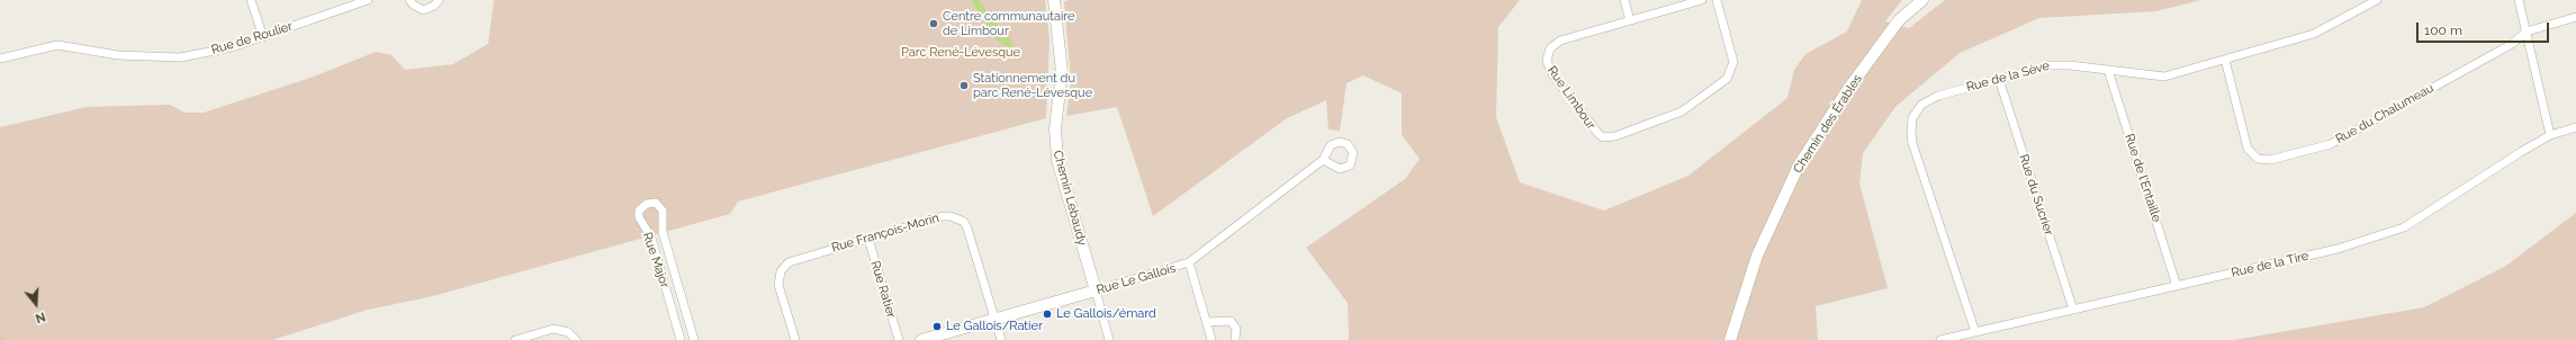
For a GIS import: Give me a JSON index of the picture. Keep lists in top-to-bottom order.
{
  "streets": {
    "street": [
      "Rue de Roulier",
      "Rue de la Sève",
      "Rue Limbour",
      "Rue du Chalumeau",
      "Chemin des Érables",
      "Rue de l'Entaille",
      "Rue du Sucrier",
      "Chemin Lebaudy",
      "Rue François-Morin",
      "Rue Major",
      "Rue de la Tire",
      "Rue Le Gallois",
      "Rue Ratier"
    ]
  },
  "crossings": [
    ["Rue de la Sève", "Rue du Chalumeau"],
    ["Rue de la Sève", "Rue de l'Entaille"],
    ["Rue de la Sève", "Rue du Sucrier"],
    ["Rue de la Sève", "Rue de la Tire"],
    ["Rue de l'Entaille", "Rue de la Tire"],
    ["Rue du Sucrier", "Rue de la Tire"],
    ["Chemin Lebaudy", "Rue Le Gallois"],
    ["Rue François-Morin", "Rue Le Gallois"],
    ["Rue François-Morin", "Rue Ratier"]
  ],
  "parks": ["Parc René-Lévesque"],
  "places": [
    "Centre communautaire de Limbour",
    "Stationnement du parc René-Lévesque",
    "Le Gallois/émard",
    "Le Gallois/Ratier"
  ],
  "scale_bar": "100 m",
  "north": "bottom"
}
